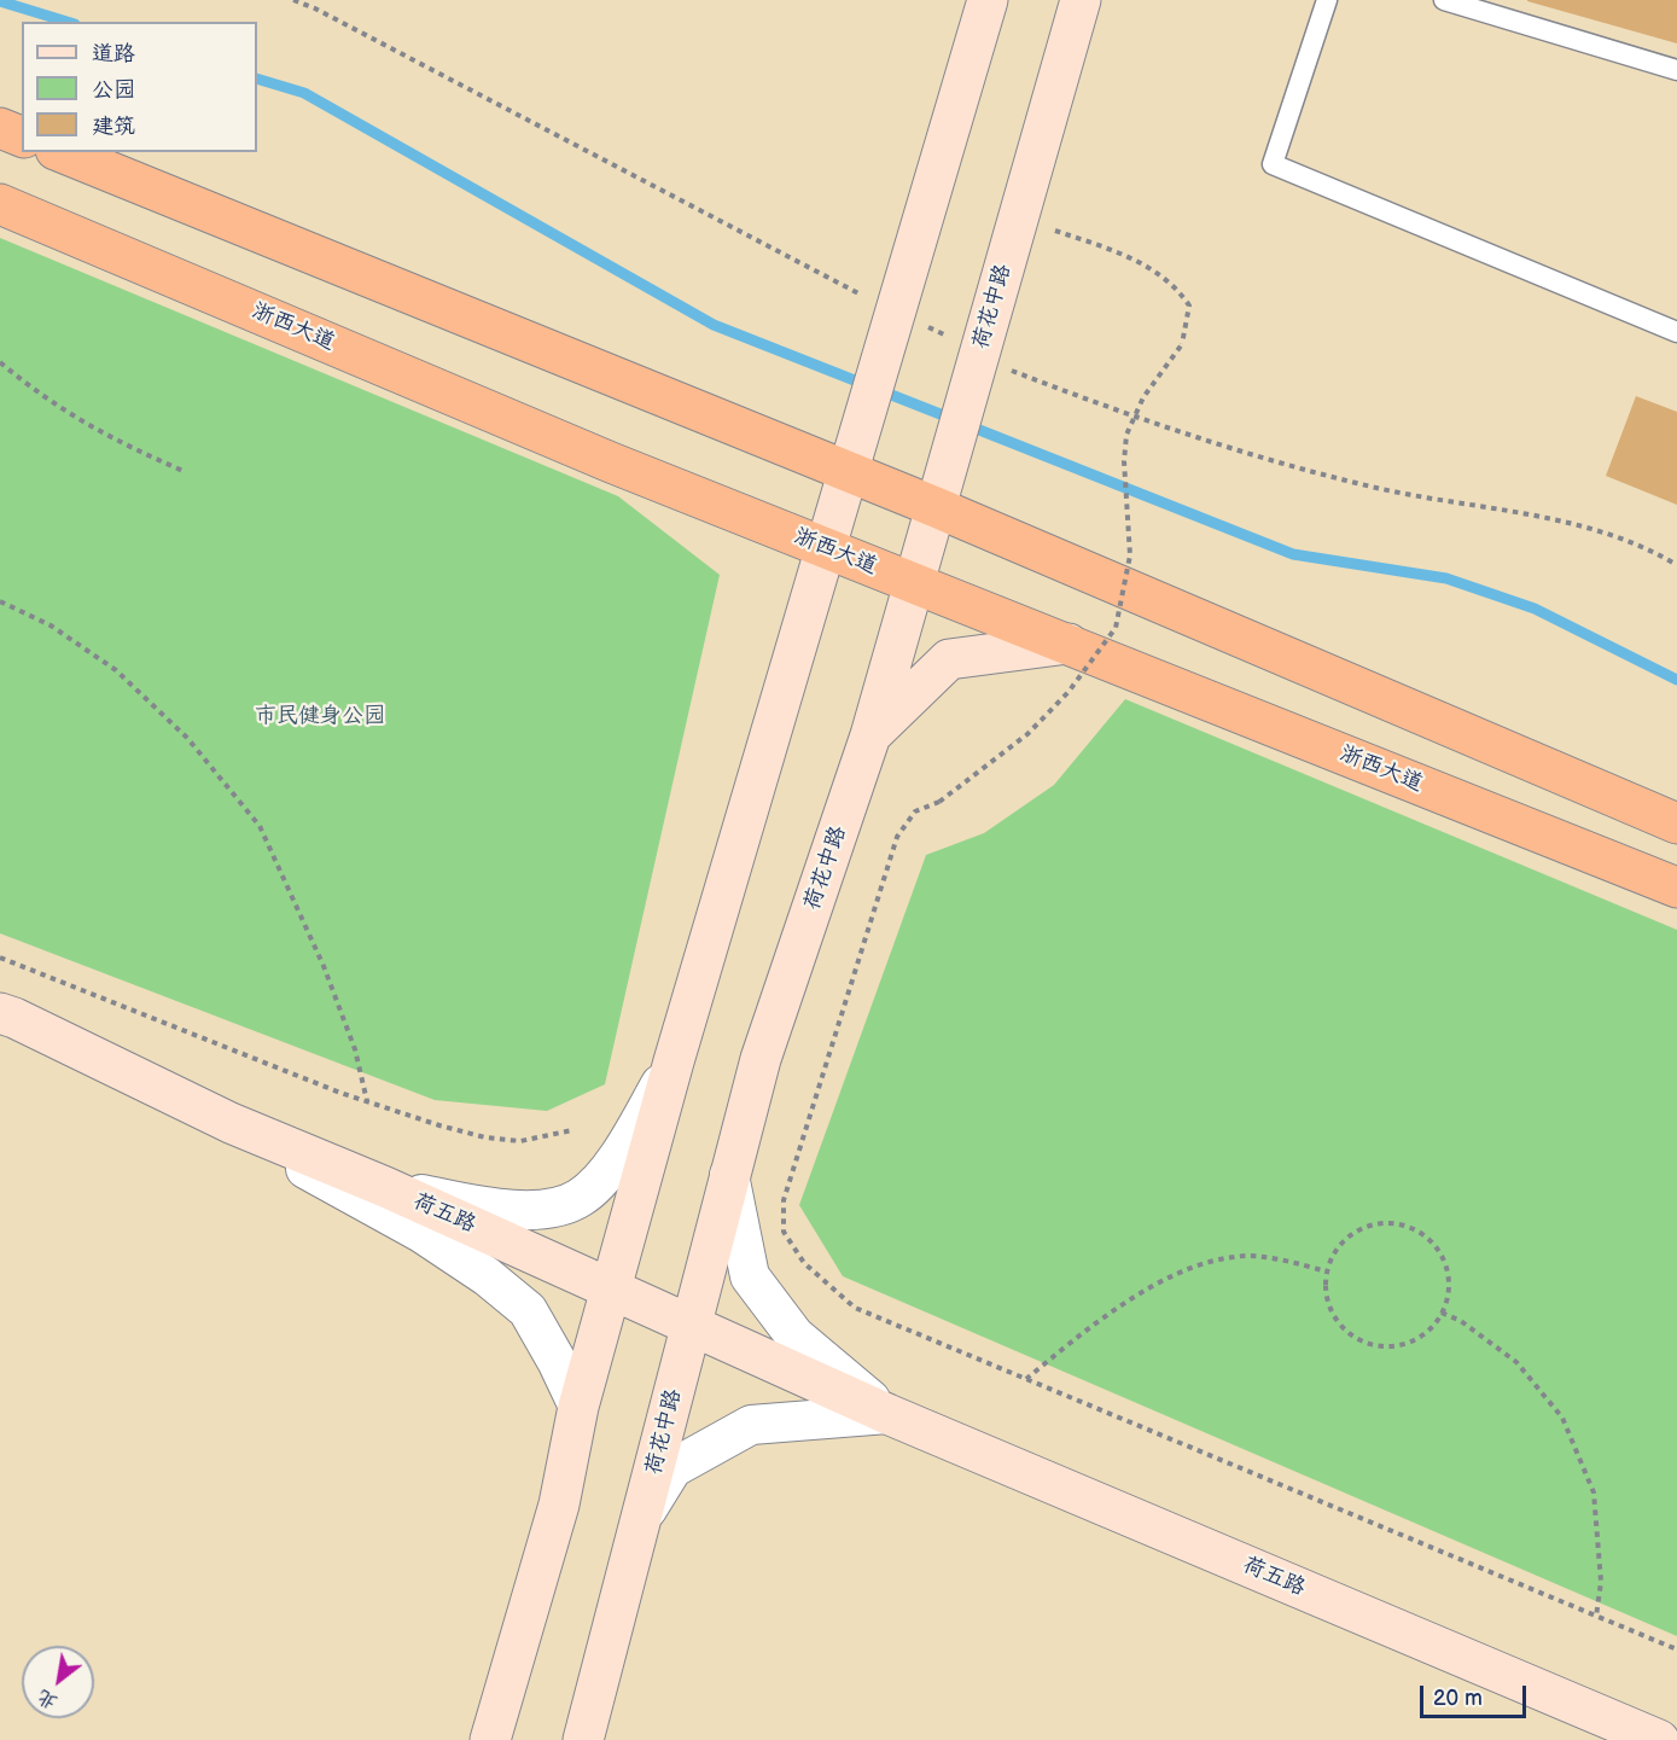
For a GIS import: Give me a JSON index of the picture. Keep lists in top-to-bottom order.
{
  "streets": {
    "highway": ["浙西大道"],
    "main road": ["荷花中路", "荷五路"]
  },
  "crossings": [
    ["荷花中路", "浙西大道"],
    ["荷花中路", "荷五路"]
  ],
  "parks": ["市民健身公园"],
  "legend": ["道路", "公园", "建筑"],
  "scale_bar": "20 m",
  "north": "bottom left"
}
